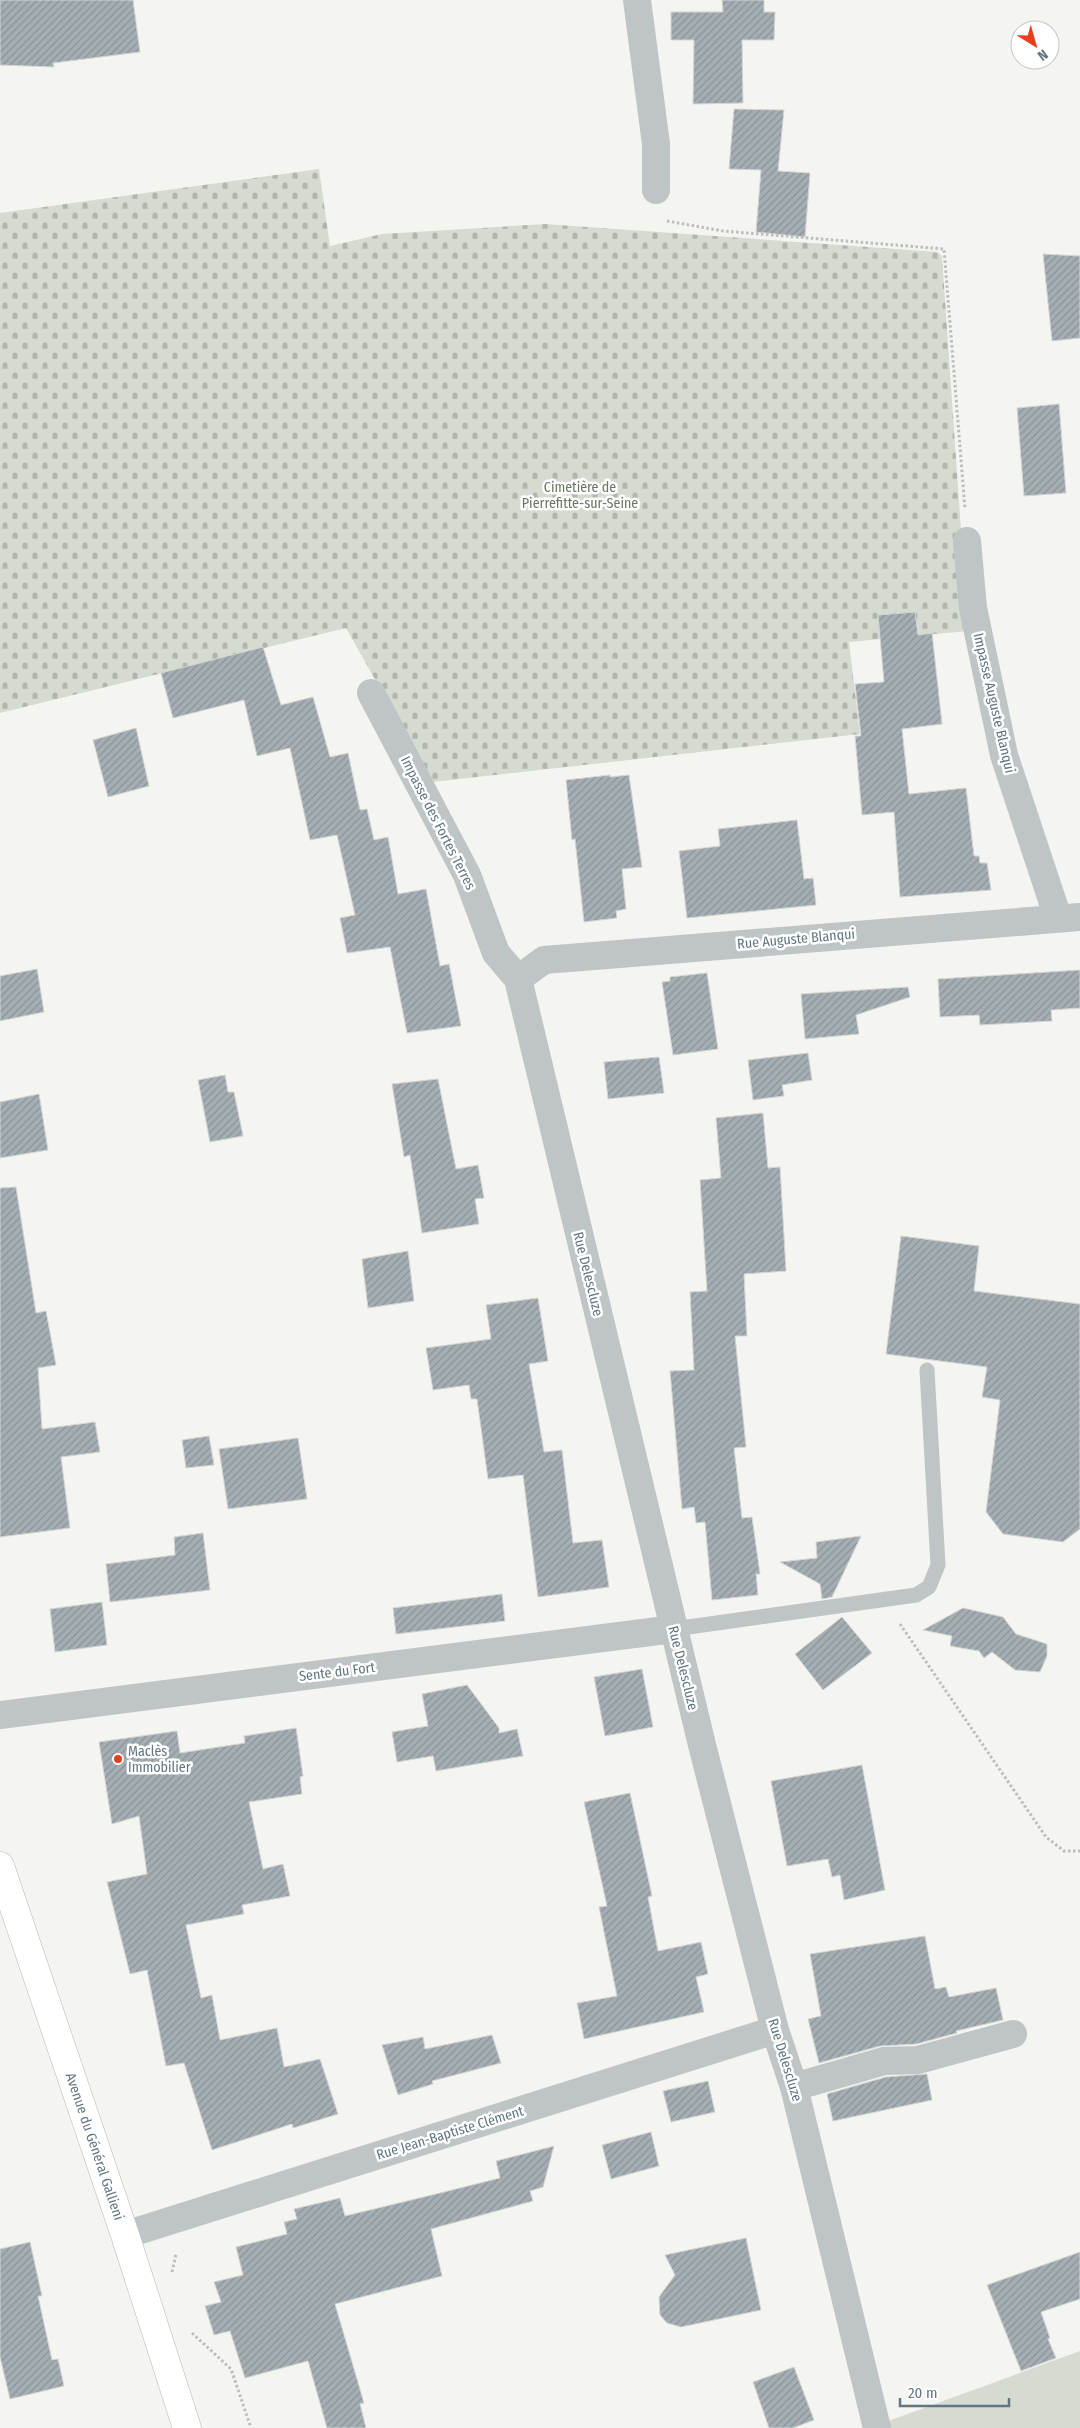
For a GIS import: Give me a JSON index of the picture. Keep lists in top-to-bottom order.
{
  "streets": {
    "street": [
      "Impasse Auguste Blanqui",
      "Impasse des Fortes Terres",
      "Rue Auguste Blanqui",
      "Rue Delescluze",
      "Sente du Fort",
      "Rue Jean-Baptiste Clément",
      "Avenue du Général Gallieni"
    ]
  },
  "crossings": [
    ["Impasse Auguste Blanqui", "Rue Auguste Blanqui"],
    ["Impasse des Fortes Terres", "Rue Auguste Blanqui"],
    ["Impasse des Fortes Terres", "Rue Delescluze"],
    ["Rue Auguste Blanqui", "Rue Delescluze"],
    ["Rue Delescluze", "Sente du Fort"],
    ["Rue Delescluze", "Rue Jean-Baptiste Clément"],
    ["Rue Jean-Baptiste Clément", "Avenue du Général Gallieni"]
  ],
  "parks": ["Cimetière de Pierrefitte-sur-Seine"],
  "places": ["Maclès Immobilier"],
  "scale_bar": "20 m",
  "north": "bottom right"
}
